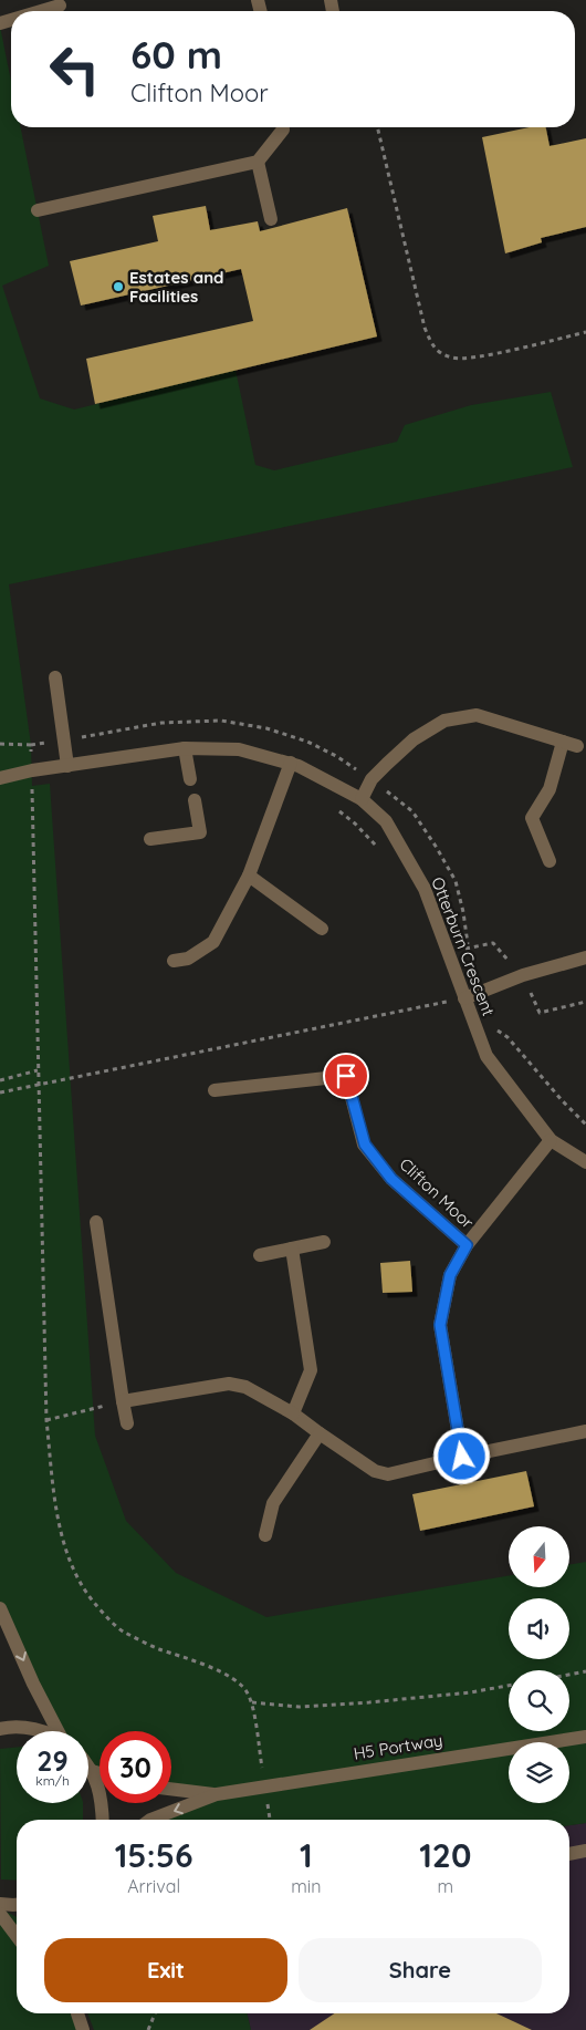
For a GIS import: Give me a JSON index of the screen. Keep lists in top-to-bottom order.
{
  "streets": {
    "street": ["Otterburn Crescent", "Clifton Moor", "H5 Portway"]
  },
  "crossings": [
    ["Otterburn Crescent", "Clifton Moor"]
  ],
  "places": ["Estates and Facilities"],
  "north": "bottom",
  "page": {
    "turn": ["60 m", "Clifton Moor"],
    "speed": "29 km/h",
    "limit": "30",
    "eta": [
      "15:56",
      "Arrival",
      "1",
      "min",
      "120",
      "m"
    ],
    "buttons": ["Exit", "Share"]
  }
}
